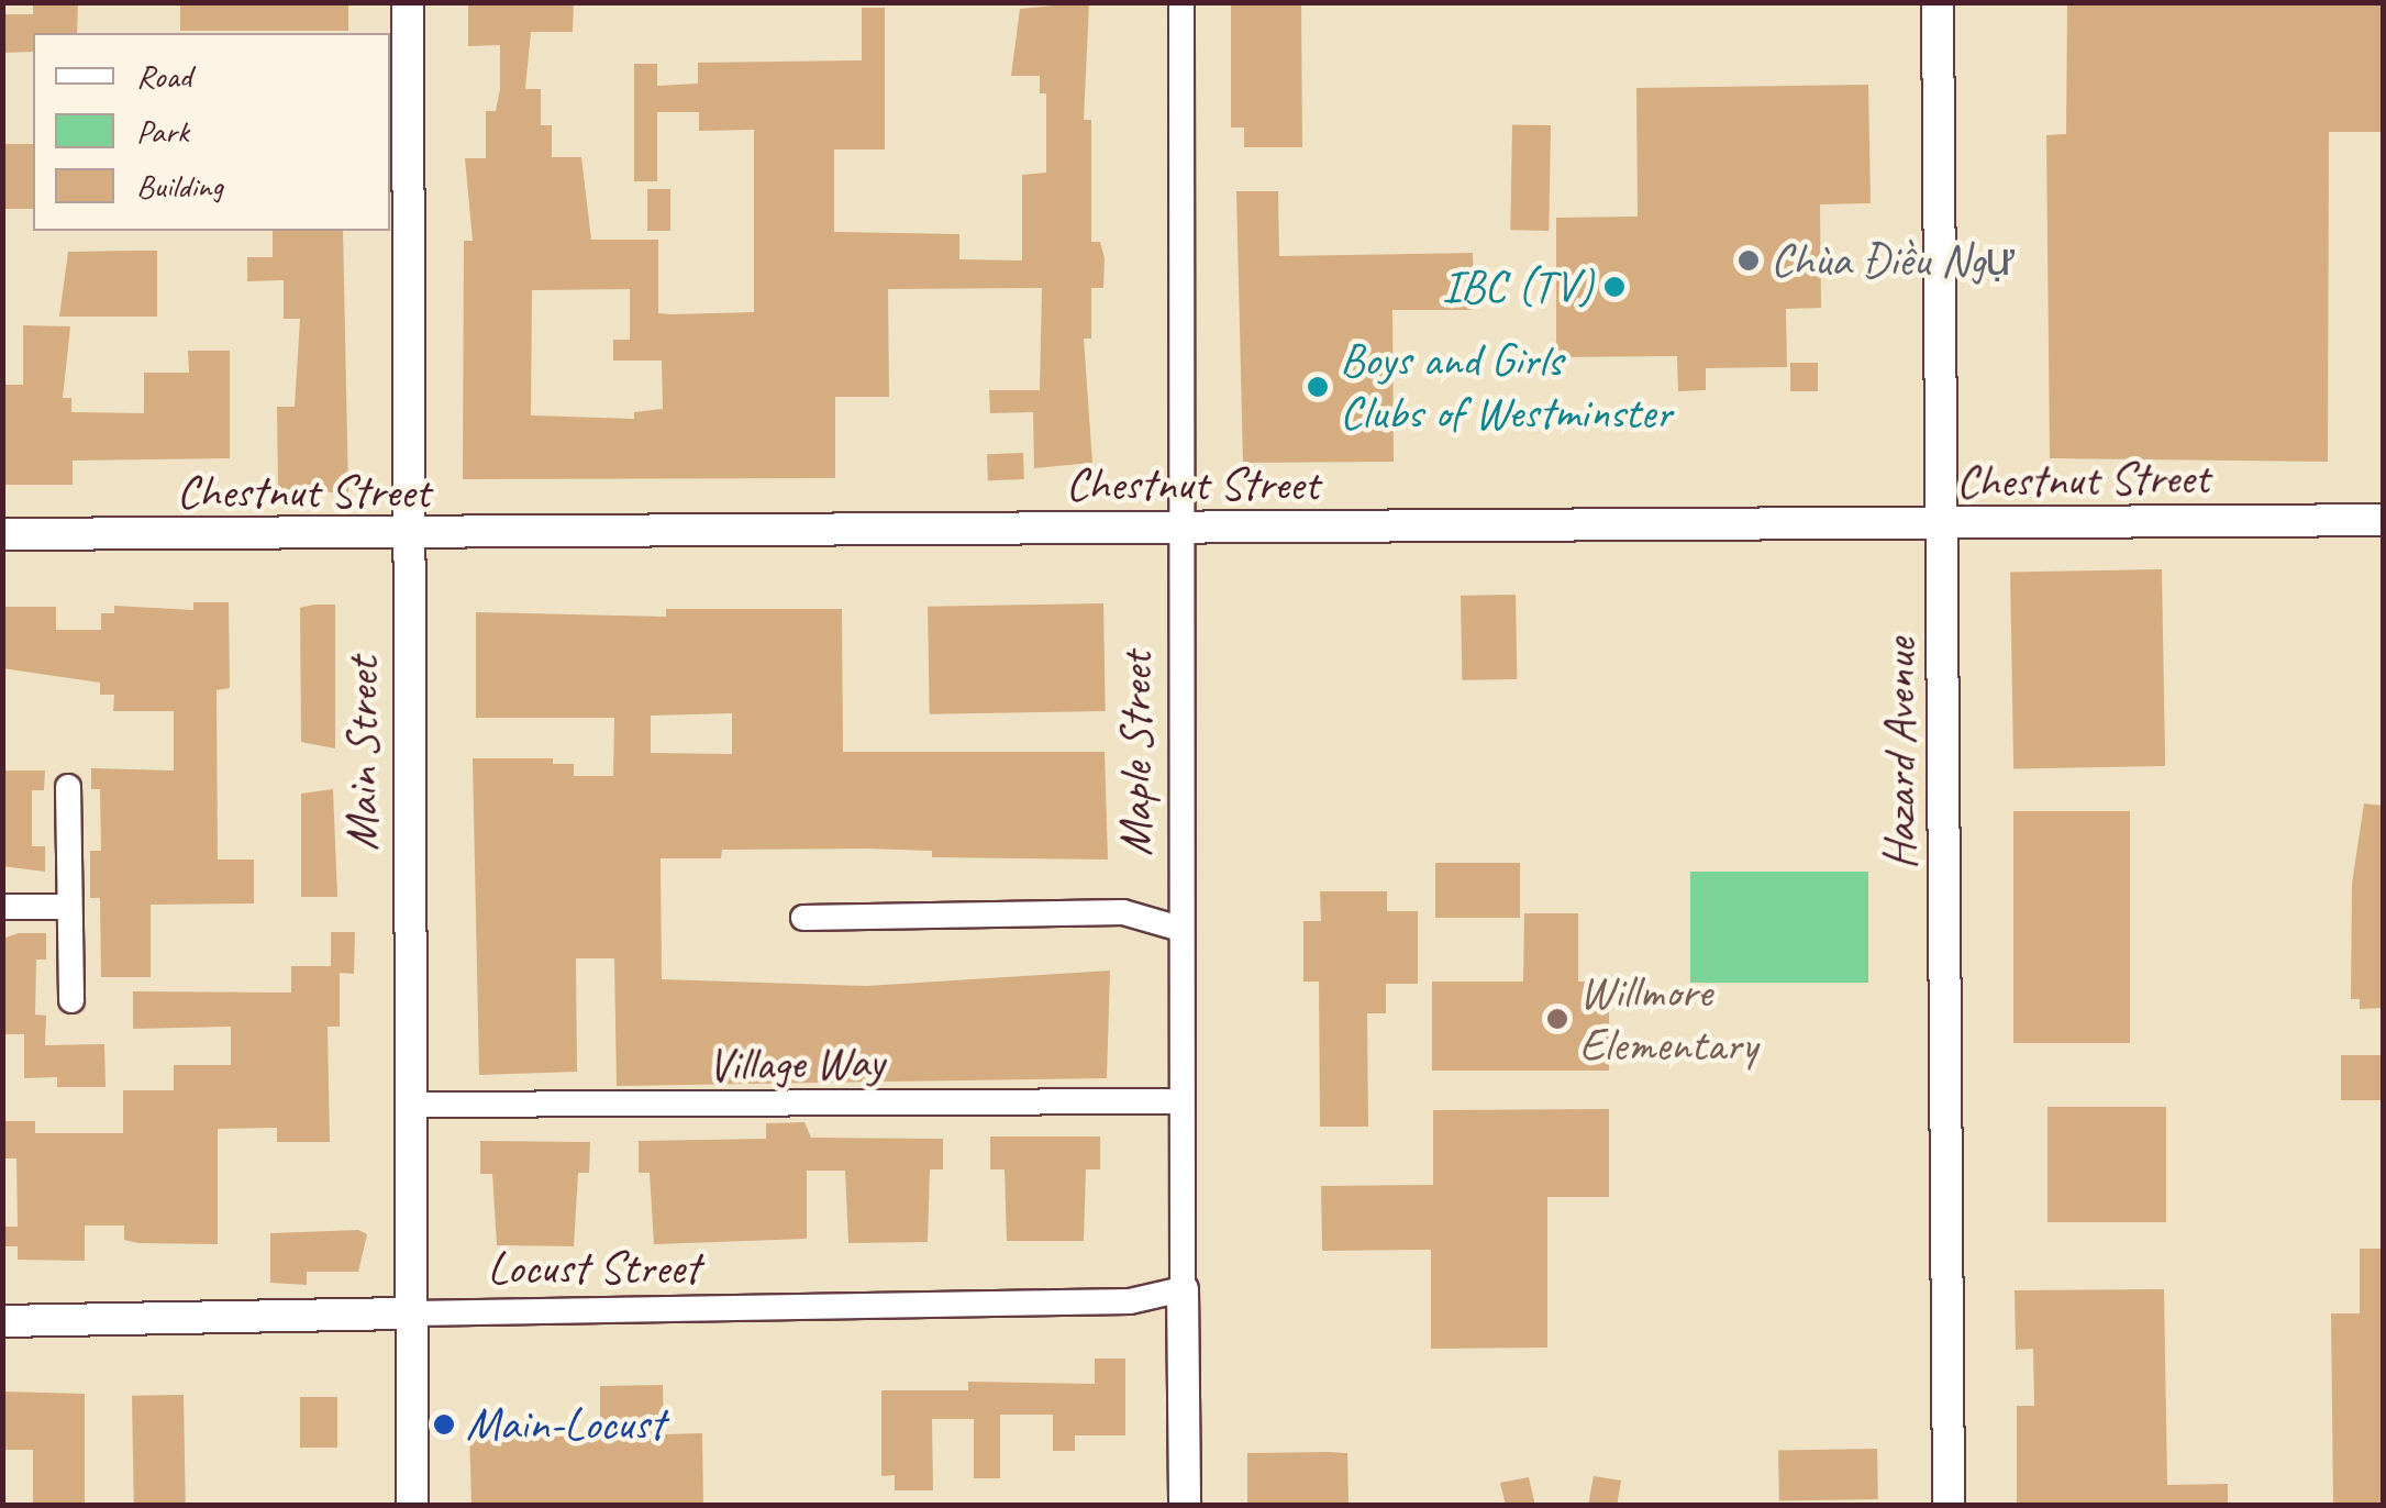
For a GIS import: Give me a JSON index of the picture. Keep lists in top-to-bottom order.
{
  "streets": {
    "street": [
      "Chestnut Street",
      "Main Street",
      "Maple Street",
      "Hazard Avenue",
      "Village Way",
      "Locust Street"
    ]
  },
  "crossings": [
    ["Chestnut Street", "Main Street"],
    ["Chestnut Street", "Maple Street"],
    ["Chestnut Street", "Hazard Avenue"],
    ["Main Street", "Village Way"],
    ["Main Street", "Locust Street"],
    ["Maple Street", "Village Way"],
    ["Maple Street", "Locust Street"]
  ],
  "places": [
    "Chùa Điều Ngự",
    "IBC (TV)",
    "Boys and Girls Clubs of Westminster",
    "Willmore Elementary",
    "Main-Locust"
  ],
  "legend": ["Road", "Park", "Building"]
}
